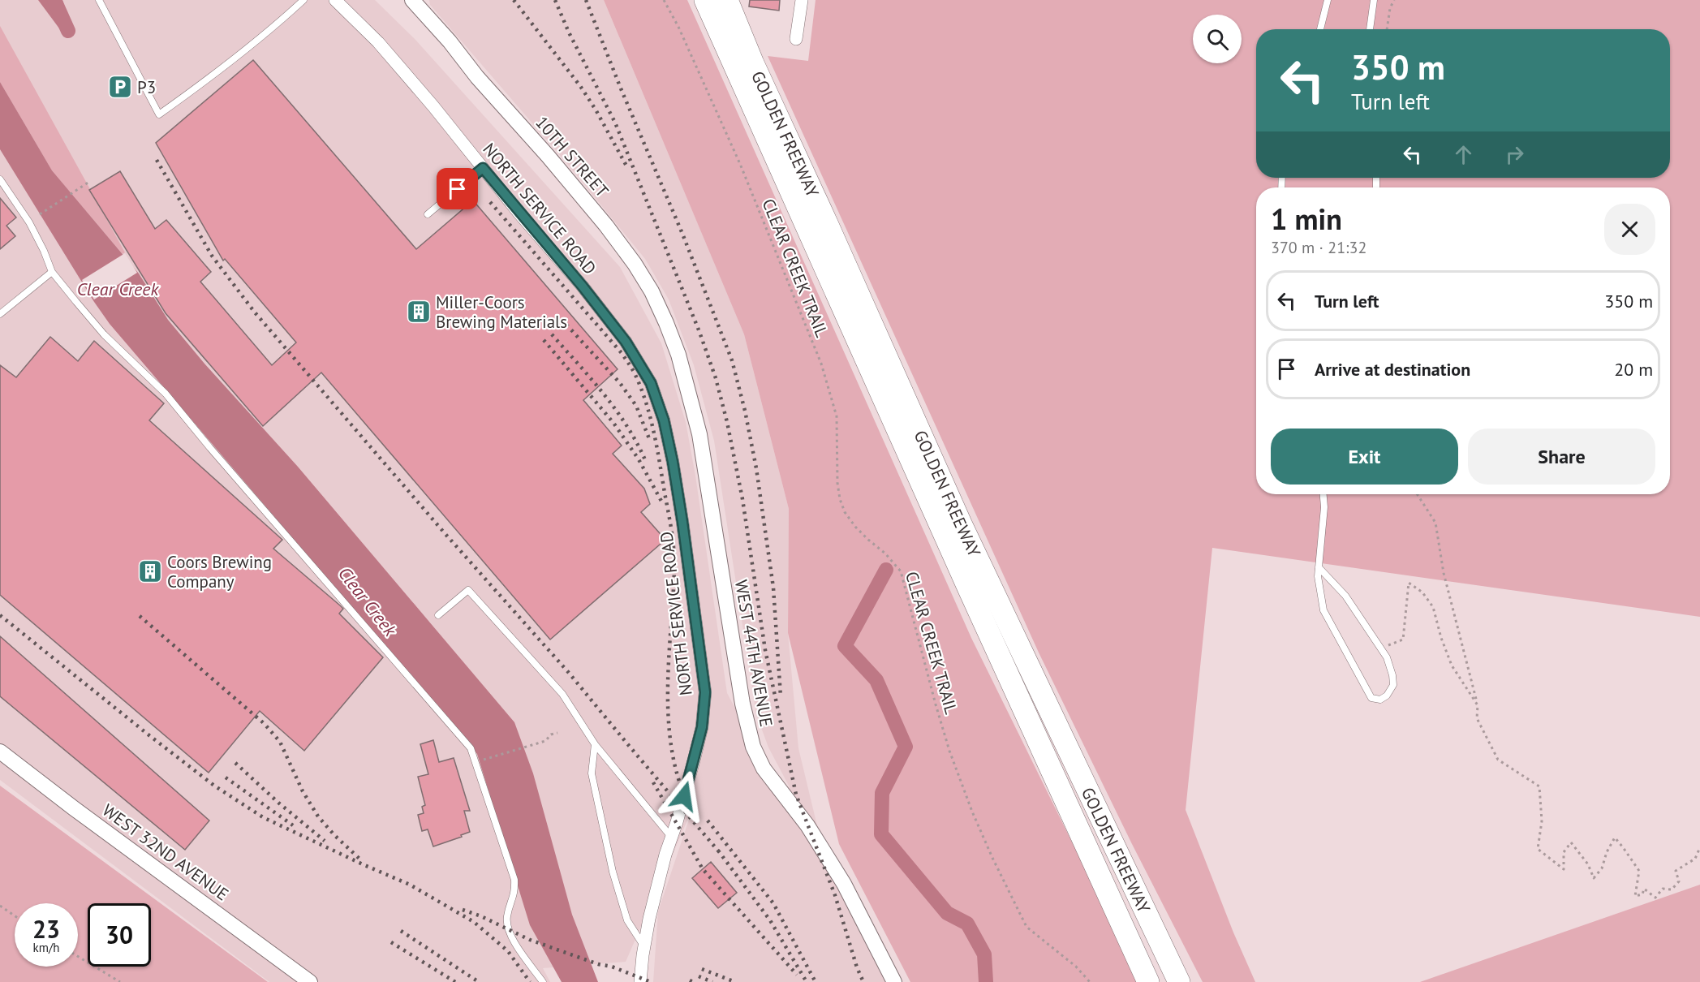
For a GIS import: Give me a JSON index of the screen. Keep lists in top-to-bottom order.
{
  "streets": {
    "highway": ["GOLDEN FREEWAY"],
    "street": [
      "10TH STREET",
      "NORTH SERVICE ROAD",
      "WEST 44TH AVENUE",
      "WEST 32ND AVENUE"
    ],
    "path": ["CLEAR CREEK TRAIL"]
  },
  "crossings": [
    ["10TH STREET", "WEST 44TH AVENUE"]
  ],
  "water": ["Clear Creek"],
  "places": {
    "parking": ["P3"],
    "building": ["Miller-Coors Brewing Materials", "Coors Brewing Company"]
  },
  "page": {
    "turn": ["350 m", "Turn left"],
    "heading": ["1 min", "370 m · 21:32"],
    "list": [
      {
        "name": "Turn left",
        "value": "350 m"
      },
      {
        "name": "Arrive at destination",
        "value": "20 m"
      }
    ],
    "buttons": ["Exit", "Share"],
    "speed": "23 km/h",
    "limit": "30"
  }
}
